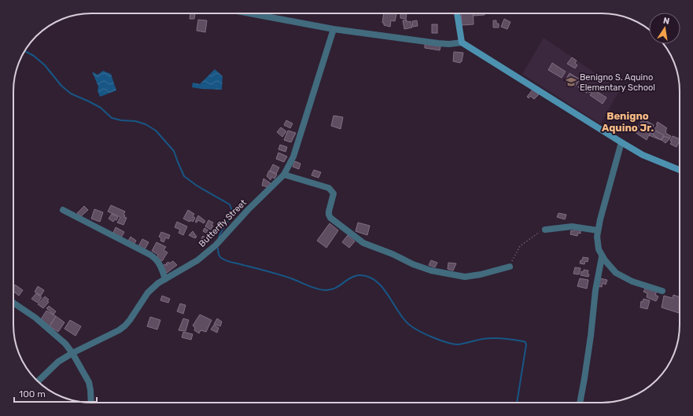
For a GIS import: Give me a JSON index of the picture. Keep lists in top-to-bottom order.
{
  "streets": {
    "street": ["Butterfly Street"]
  },
  "districts": ["Benigno Aquino Jr."],
  "places": {
    "school or university": ["Benigno S. Aquino Elementary School"]
  },
  "scale_bar": "100 m",
  "north": "top"
}
